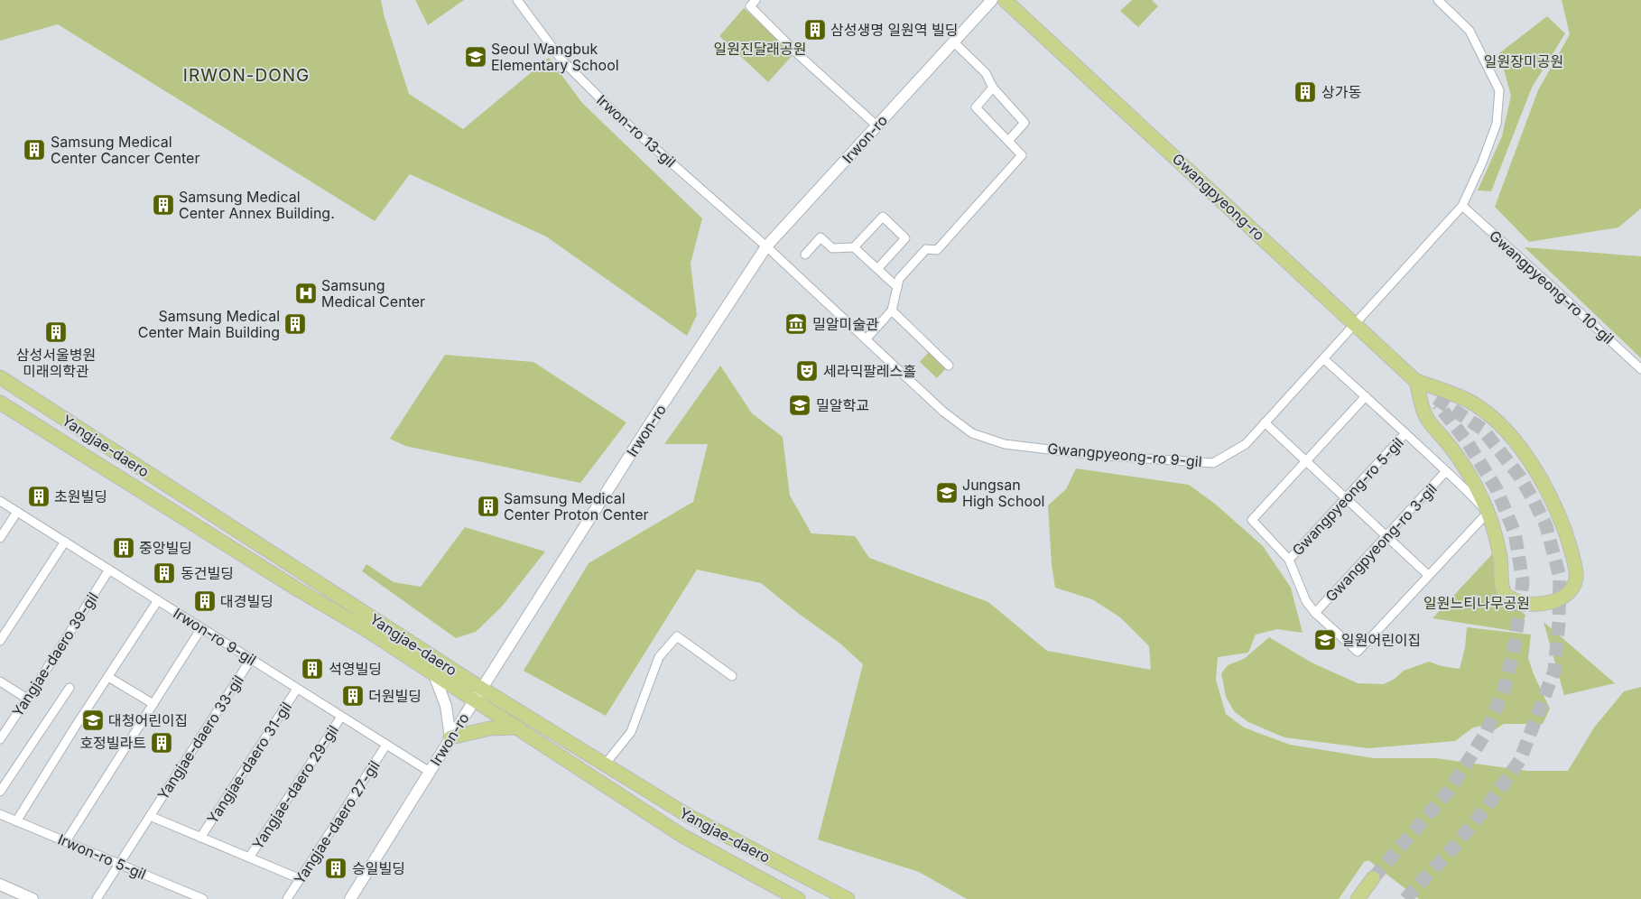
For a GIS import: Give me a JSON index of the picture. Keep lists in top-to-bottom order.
{
  "streets": {
    "main road": ["Gwangpyeong-ro", "Yangjae-daero"],
    "street": [
      "Irwon-ro 13-gil",
      "Irwon-ro",
      "Gwangpyeong-ro 10-gil",
      "Gwangpyeong-ro 9-gil",
      "Gwangpyeong-ro 5-gil",
      "Gwangpyeong-ro 3-gil",
      "Irwon-ro 9-gil",
      "Yangjae-daero 39-gil",
      "Yangjae-daero 33-gil",
      "Yangjae-daero 31-gil",
      "Yangjae-daero 29-gil",
      "Yangjae-daero 27-gil",
      "Irwon-ro 5-gil"
    ]
  },
  "crossings": [
    ["Irwon-ro 13-gil", "Irwon-ro"],
    ["Irwon-ro 13-gil", "Gwangpyeong-ro 9-gil"],
    ["Irwon-ro", "Yangjae-daero"],
    ["Irwon-ro", "Irwon-ro 9-gil"],
    ["Gwangpyeong-ro", "Gwangpyeong-ro 9-gil"],
    ["Irwon-ro 9-gil", "Yangjae-daero 39-gil"],
    ["Irwon-ro 9-gil", "Yangjae-daero 33-gil"],
    ["Irwon-ro 9-gil", "Yangjae-daero 31-gil"],
    ["Irwon-ro 9-gil", "Yangjae-daero 29-gil"],
    ["Irwon-ro 9-gil", "Yangjae-daero 27-gil"],
    ["Yangjae-daero 33-gil", "Yangjae-daero 31-gil"],
    ["Yangjae-daero 33-gil", "Yangjae-daero 29-gil"],
    ["Yangjae-daero 33-gil", "Yangjae-daero 27-gil"],
    ["Yangjae-daero 33-gil", "Irwon-ro 5-gil"]
  ],
  "districts": ["IRWON-DONG"],
  "parks": ["일원진달래공원", "일원장미공원", "일원느티나무공원"],
  "places": {
    "building": [
      "삼성생명 일원역 빌딩",
      "상가동",
      "Samsung Medical Center Cancer Center",
      "Samsung Medical Center Annex Building.",
      "Samsung Medical Center Main Building",
      "삼성서울병원 미래의학관",
      "초원빌딩",
      "Samsung Medical Center Proton Center",
      "중앙빌딩",
      "동건빌딩",
      "대경빌딩",
      "석영빌딩",
      "더원빌딩",
      "호정빌라트",
      "승일빌딩"
    ],
    "school or university": [
      "Seoul Wangbuk Elementary School",
      "밀알학교",
      "Jungsan High School",
      "일원어린이집",
      "대청어린이집"
    ],
    "hospital": ["Samsung Medical Center"],
    "museum": ["밀알미술관"],
    "theatre": ["세라믹팔레스홀"]
  }
}
